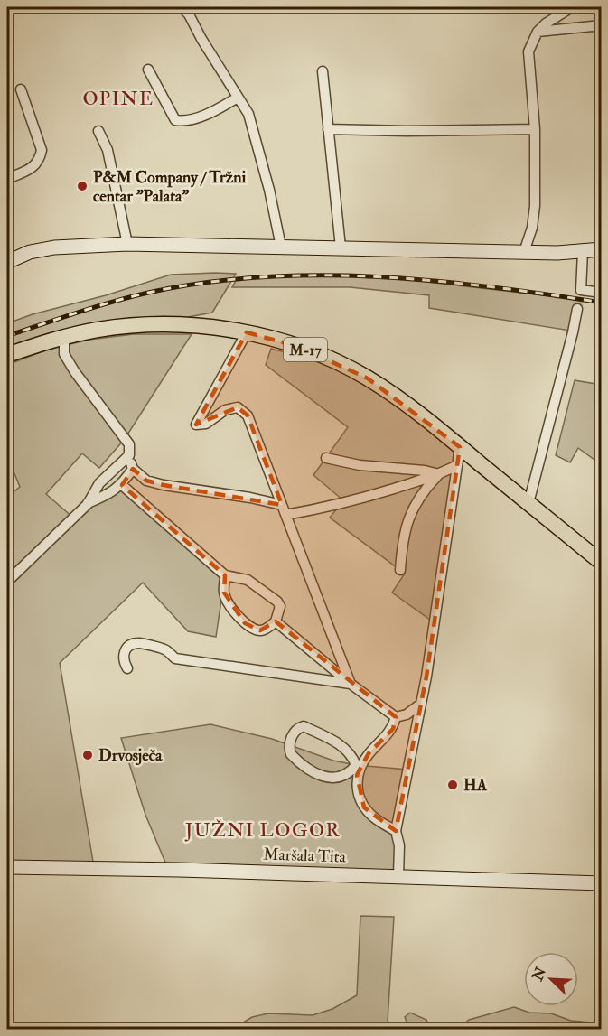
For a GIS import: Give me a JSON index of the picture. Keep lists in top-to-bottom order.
{
  "streets": {
    "main road": ["M-17"],
    "street": ["Maršala Tita"]
  },
  "districts": ["OPINE", "JUŽNI LOGOR"],
  "places": ["P&M Company / Tržni centar \"Palata\"", "Drvosječa", "HA"],
  "north": "top left"
}
